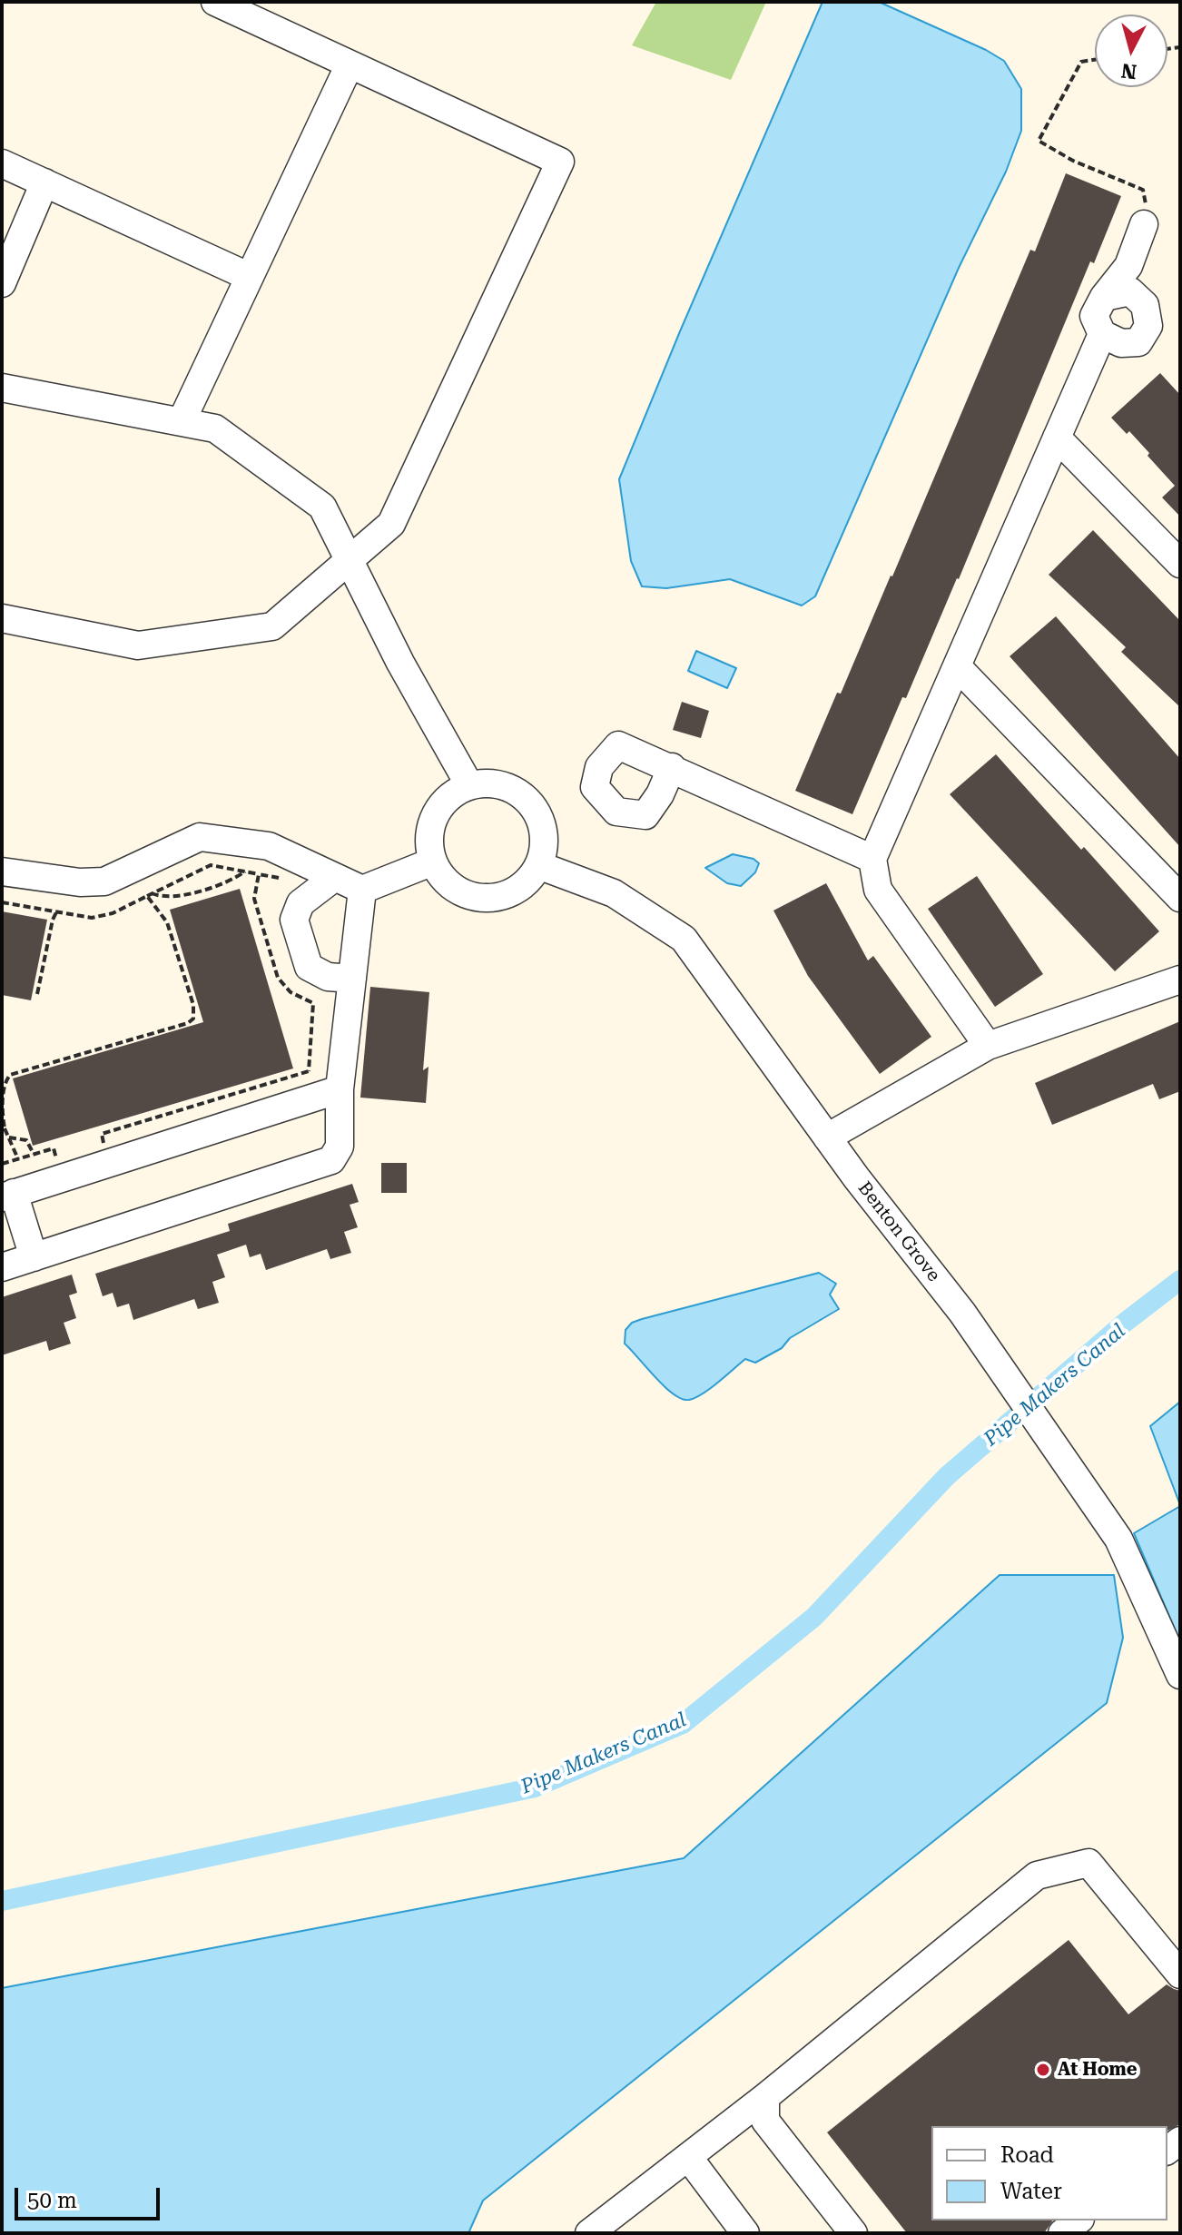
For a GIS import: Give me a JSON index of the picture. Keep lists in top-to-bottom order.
{
  "streets": {
    "street": ["Benton Grove"]
  },
  "water": ["Pipe Makers Canal"],
  "places": ["At Home"],
  "legend": ["Road", "Water"],
  "scale_bar": "50 m",
  "north": "bottom"
}
